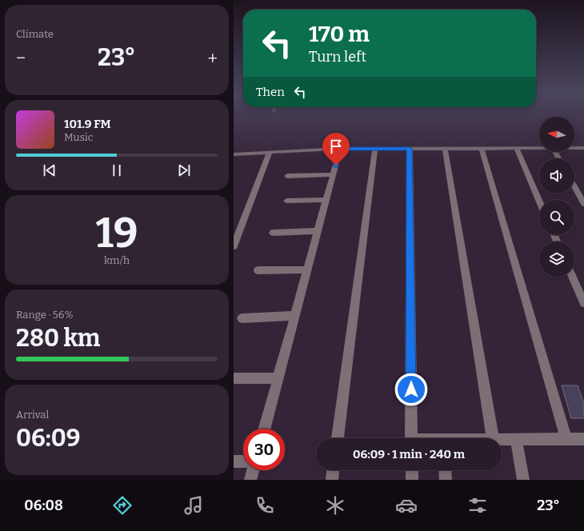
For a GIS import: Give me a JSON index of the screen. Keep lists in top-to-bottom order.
{
  "north": "left",
  "page": {
    "tile": [
      "Climate",
      ["19", "km/h"],
      ["Range · 56%", "280 km"],
      ["Arrival", "06:09"]
    ],
    "turn": ["170 m", "Turn left"],
    "heat": ["−", "23°", "+"],
    "then": "Then",
    "song": ["101.9 FM", "Music"],
    "limit": "30",
    "trip": "06:09 · 1 min · 240 m",
    "tabs": ["06:08", "23°"]
  }
}
